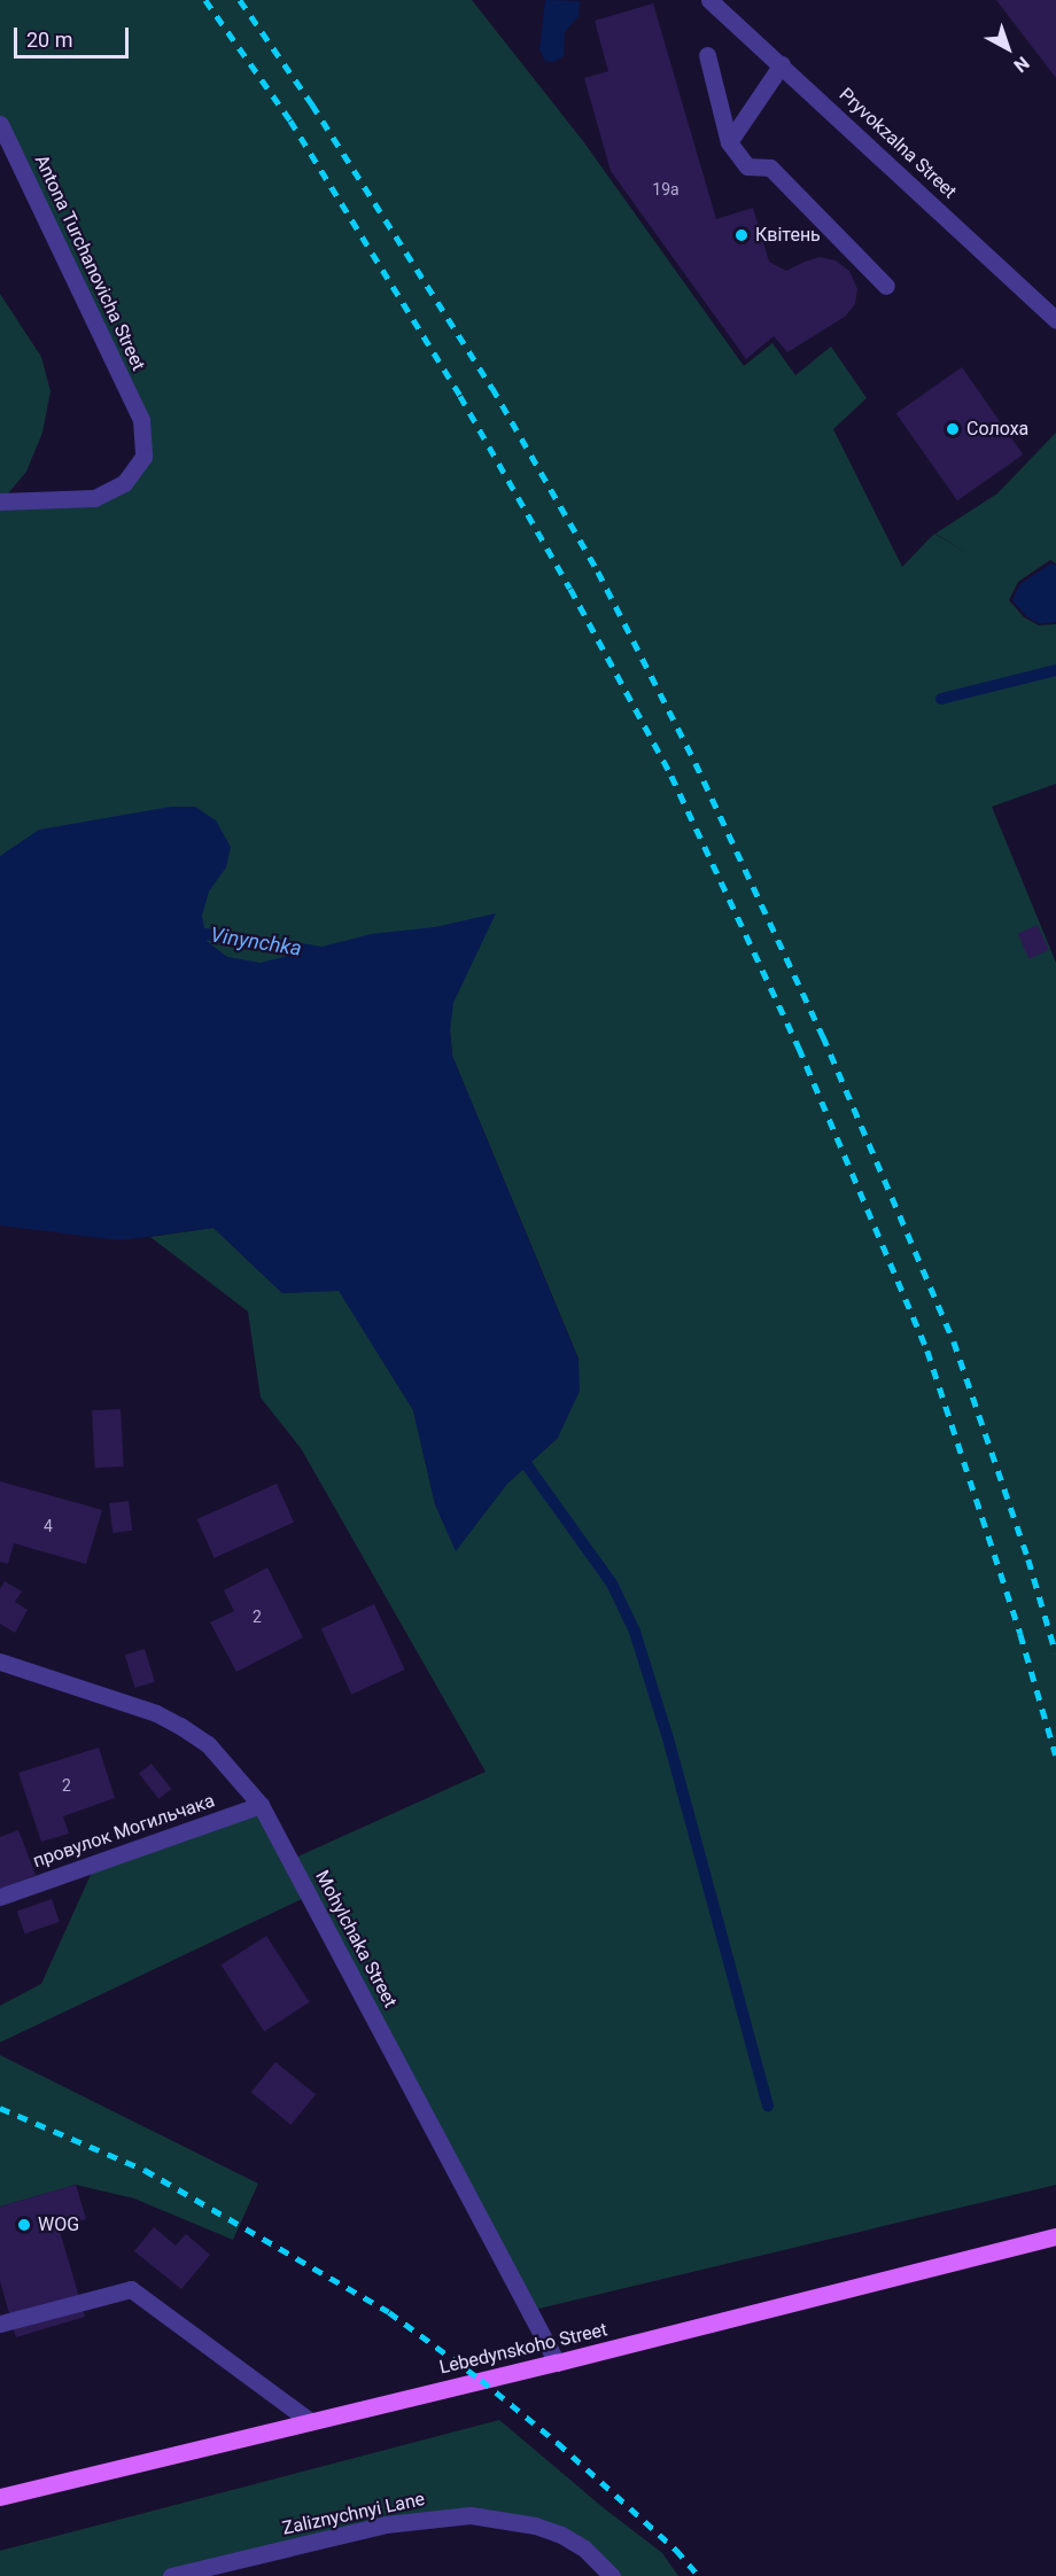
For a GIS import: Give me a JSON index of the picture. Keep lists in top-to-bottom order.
{
  "streets": {
    "main road": ["Lebedynskoho Street"],
    "street": [
      "Pryvokzalna Street",
      "Antona Turchanovicha Street",
      "провулок Могильчака",
      "Mohylchaka Street",
      "Zaliznychnyi Lane"
    ]
  },
  "crossings": [
    ["провулок Могильчака", "Mohylchaka Street"],
    ["Mohylchaka Street", "Lebedynskoho Street"]
  ],
  "water": ["Vinynchka"],
  "places": ["Квітень", "Солоха", "WOG"],
  "house_numbers": [
    "19а",
    "4",
    "2",
    "2"
  ],
  "scale_bar": "20 m",
  "north": "bottom right"
}
